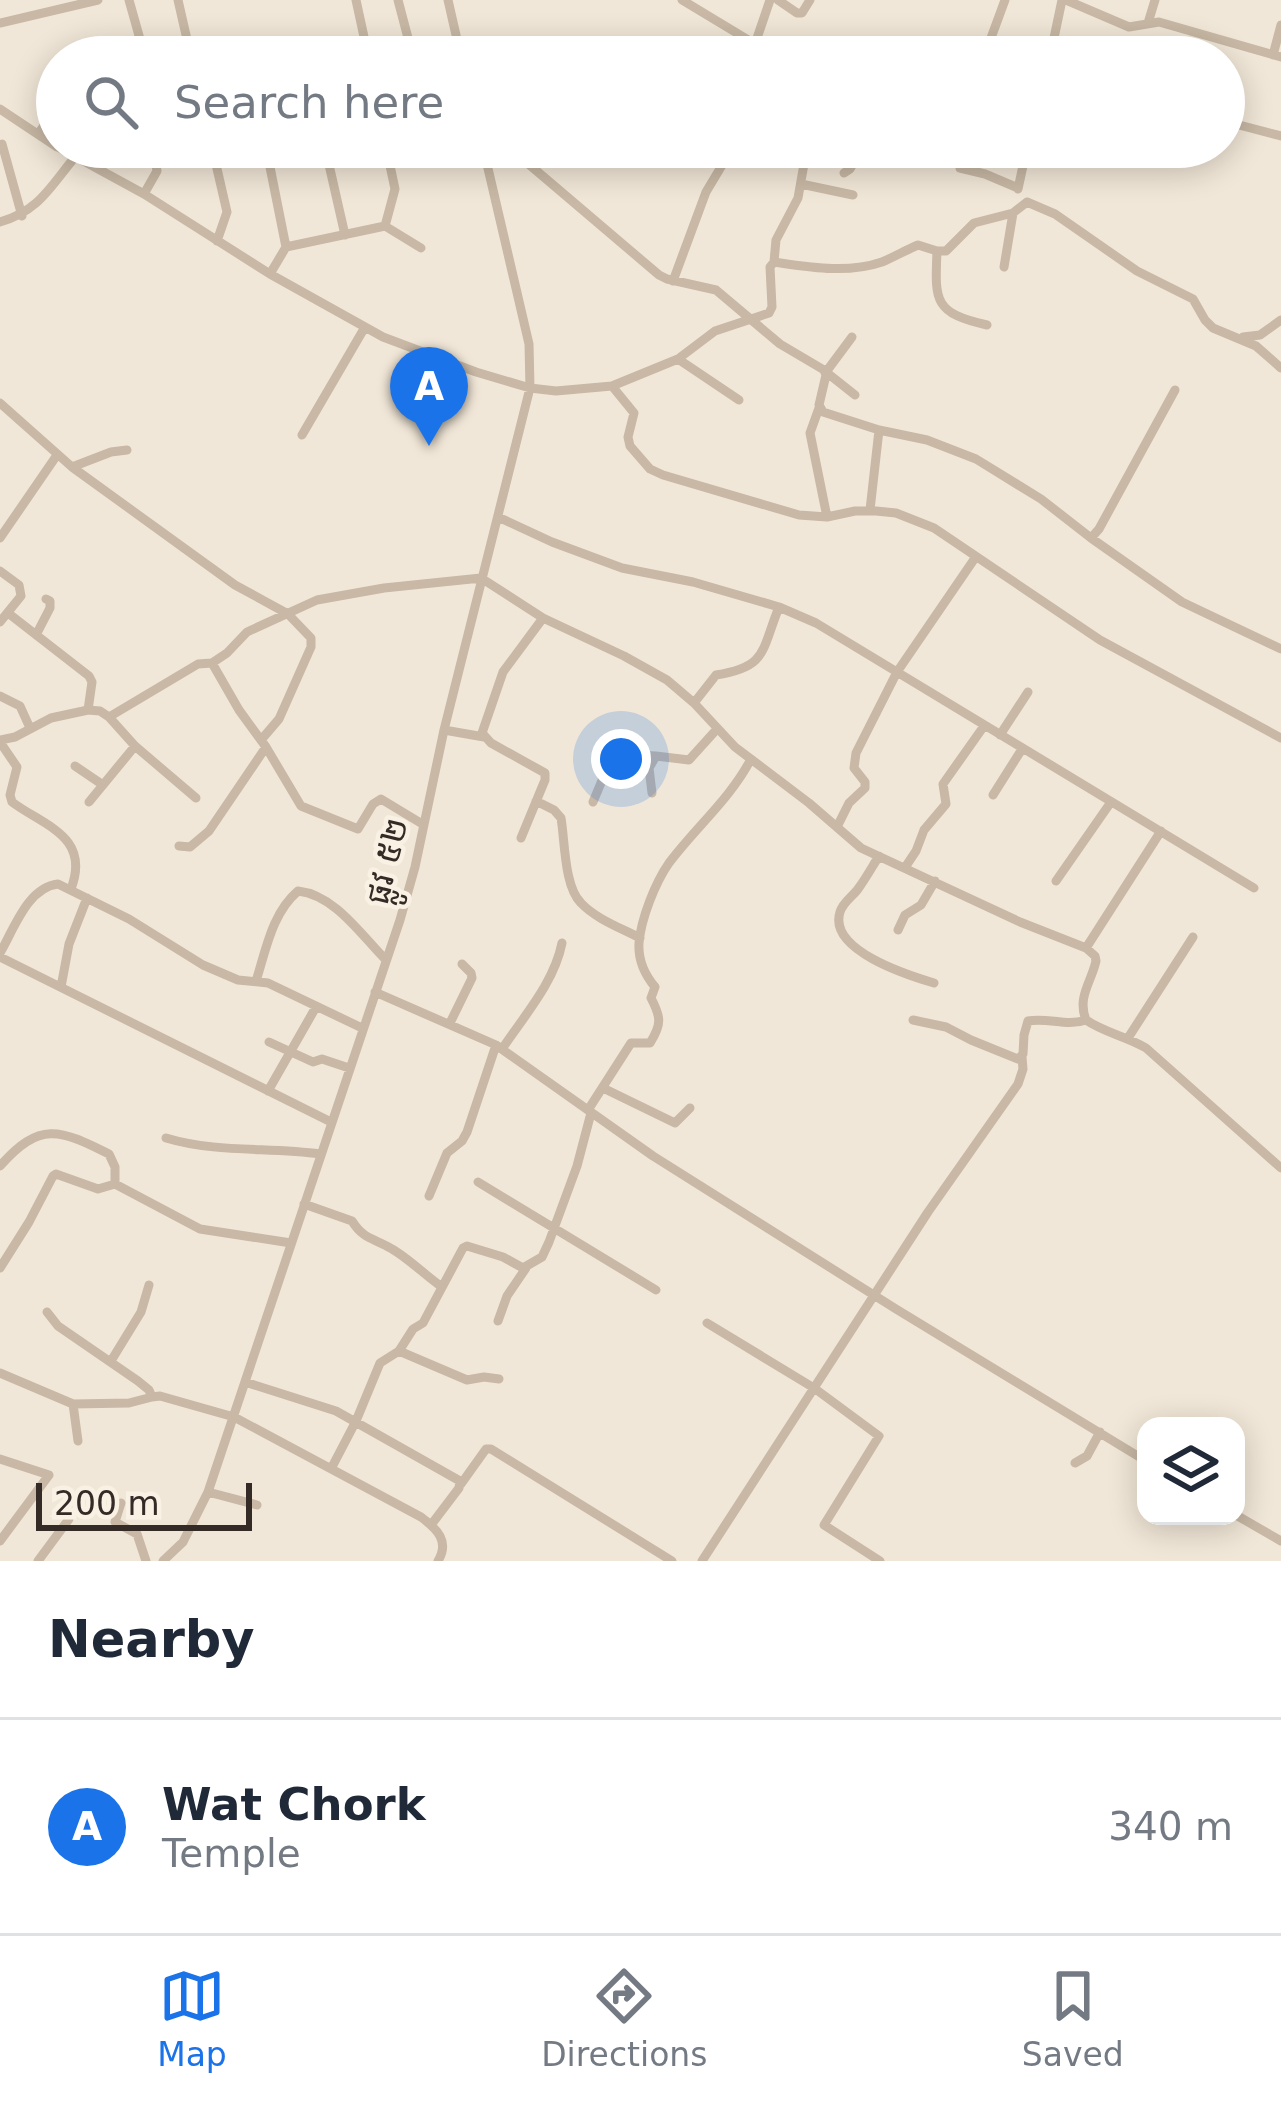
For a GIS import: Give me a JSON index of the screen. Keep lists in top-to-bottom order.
{
  "streets": {
    "street": ["ផ្លូវ ៥២"]
  },
  "scale_bar": "200 m",
  "page": {
    "search": "Search here",
    "pins": "A",
    "scale": "200 m",
    "heading": "Nearby",
    "list": [
      {
        "mark": "A",
        "name": "Wat Chork",
        "note": "Temple",
        "value": "340 m"
      }
    ],
    "nav": ["Map", "Directions", "Saved"]
  }
}
